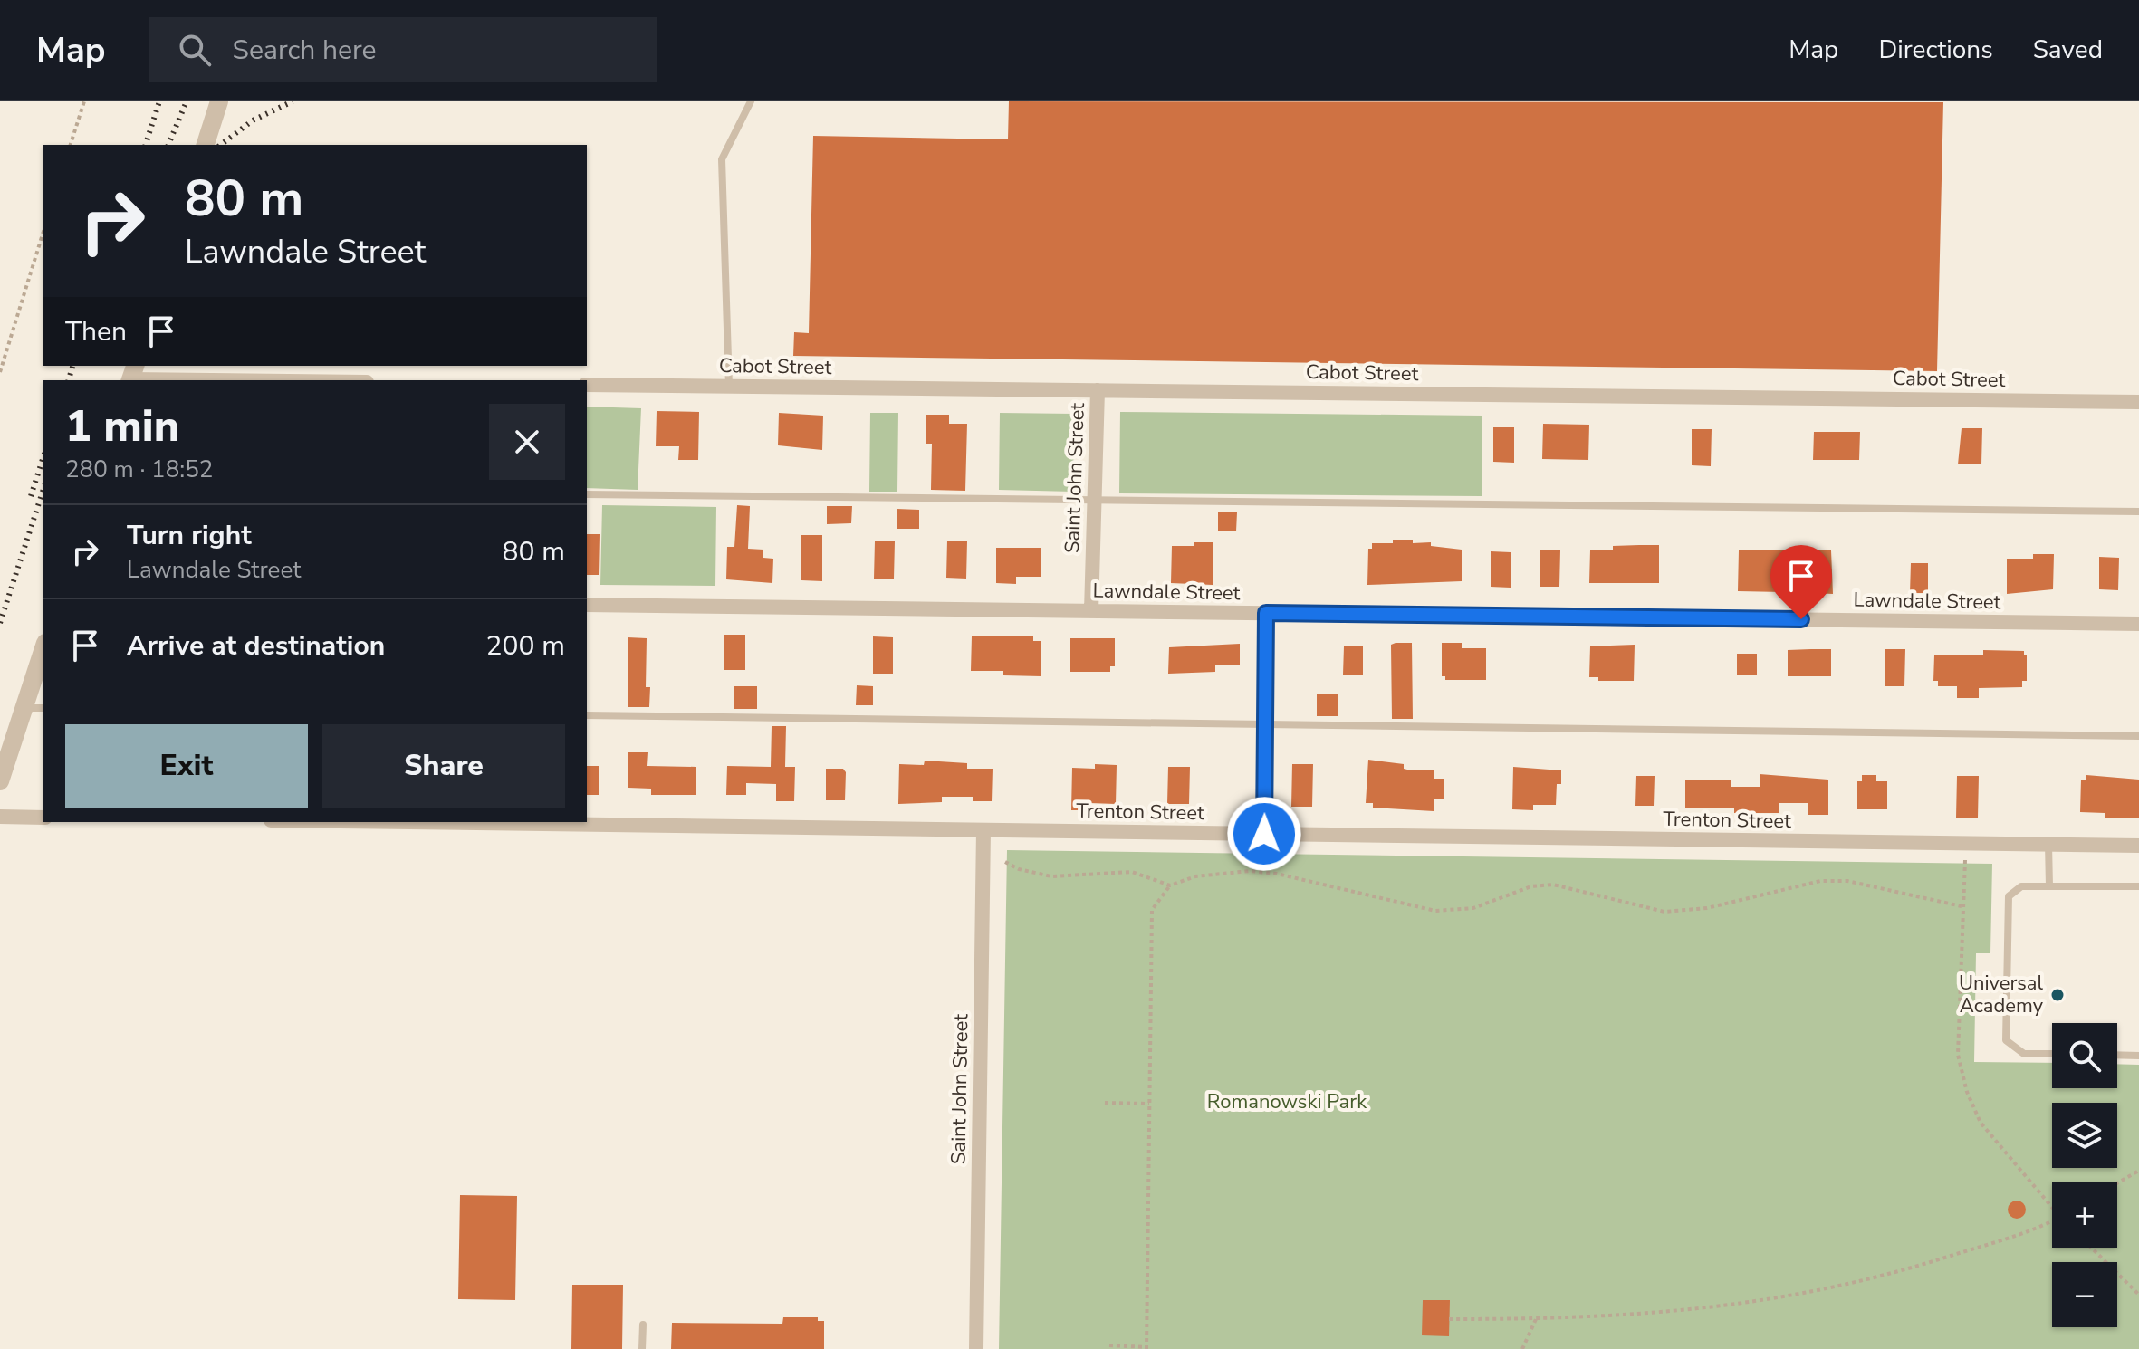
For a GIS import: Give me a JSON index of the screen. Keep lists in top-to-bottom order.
{
  "streets": {
    "street": [
      "Cabot Street",
      "Saint John Street",
      "Lawndale Street",
      "Trenton Street"
    ]
  },
  "crossings": [
    ["Cabot Street", "Saint John Street"],
    ["Saint John Street", "Lawndale Street"],
    ["Saint John Street", "Trenton Street"]
  ],
  "parks": ["Romanowski Park"],
  "places": ["Universal Academy"],
  "page": {
    "header": "Map",
    "search": "Search here",
    "nav": ["Map", "Directions", "Saved"],
    "turn": ["80 m", "Lawndale Street"],
    "then": "Then",
    "heading": ["1 min", "280 m · 18:52"],
    "list": [
      {
        "name": "Turn right",
        "note": "Lawndale Street",
        "value": "80 m"
      },
      {
        "name": "Arrive at destination",
        "value": "200 m"
      }
    ],
    "buttons": ["Exit", "Share"],
    "map_buttons": ["+", "−"]
  }
}
